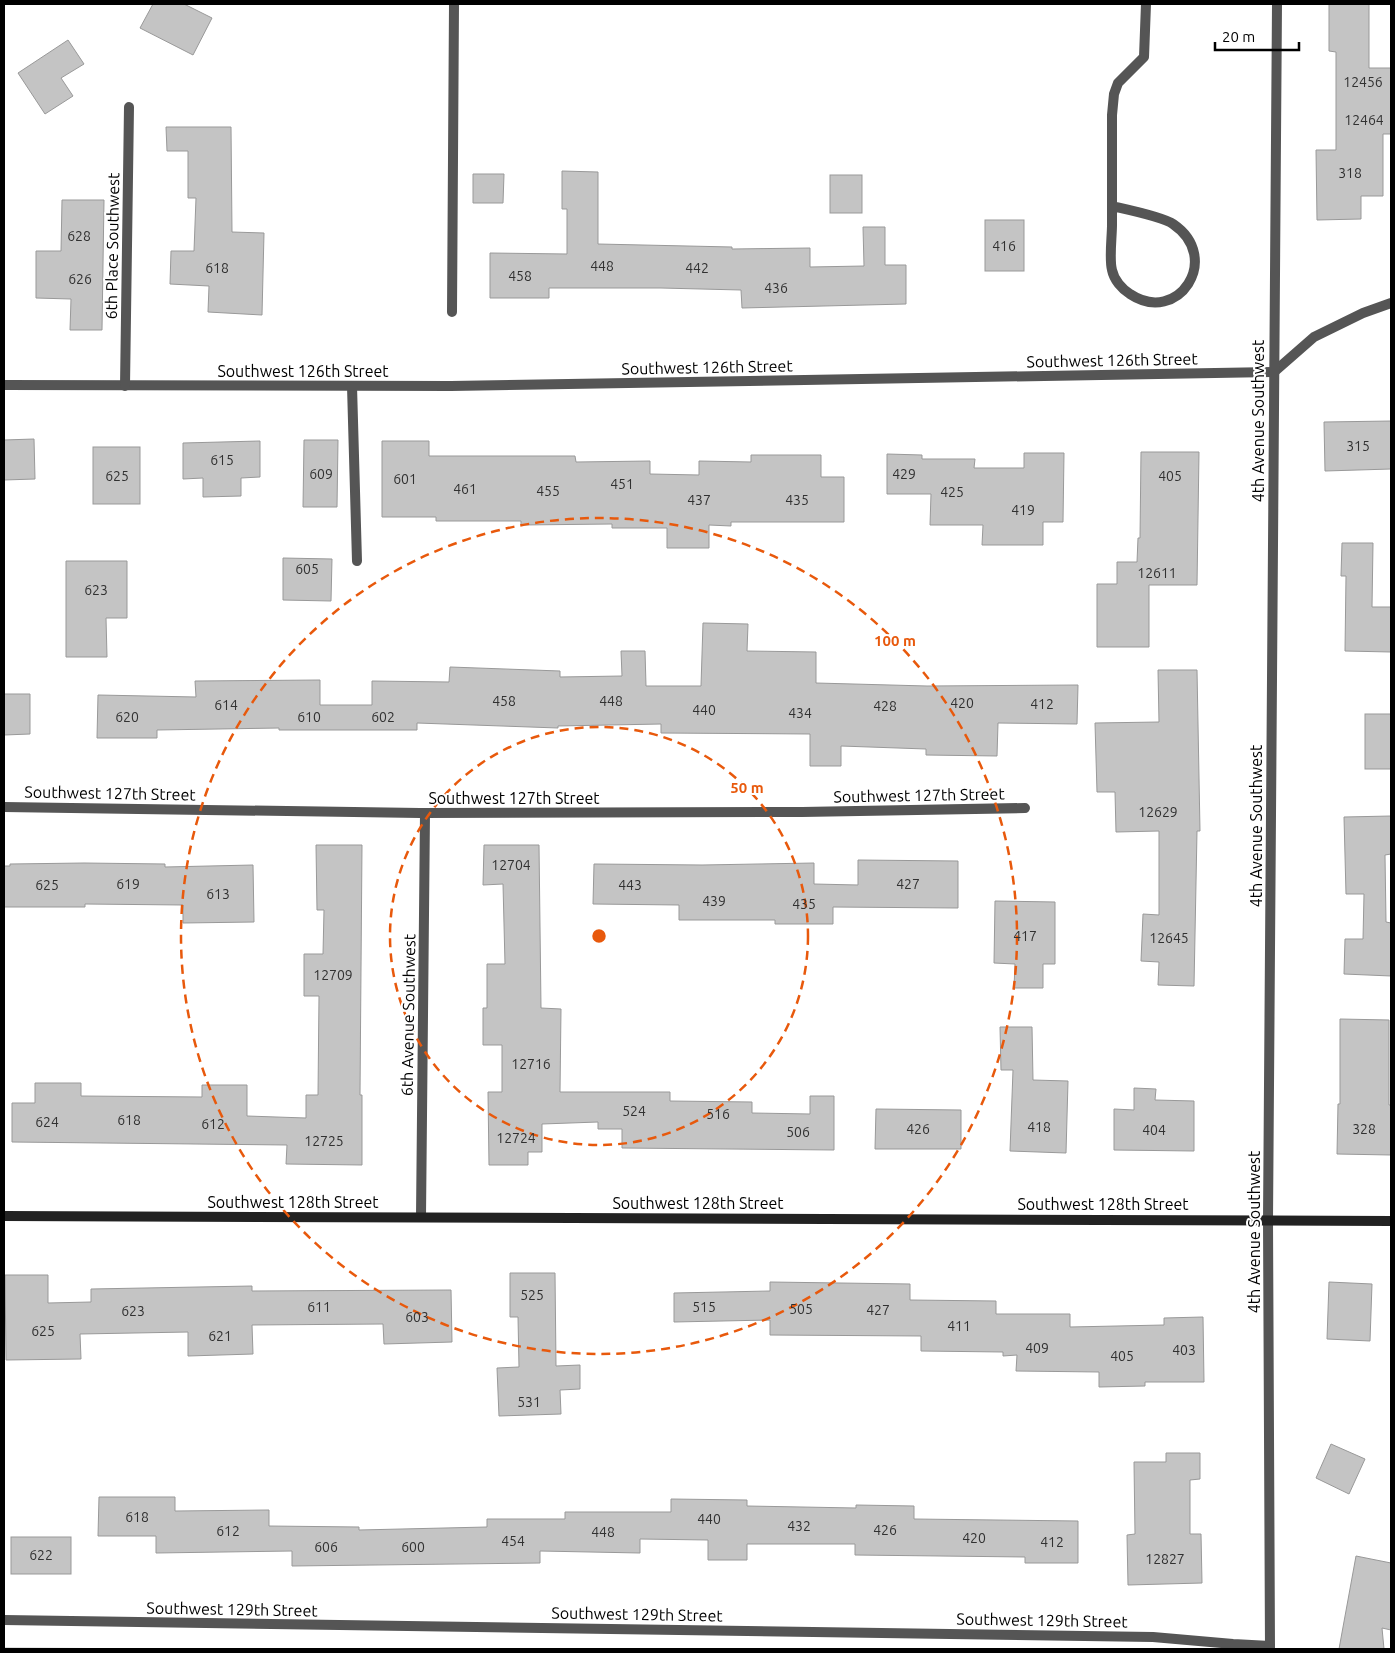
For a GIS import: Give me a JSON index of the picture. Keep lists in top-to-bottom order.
{
  "streets": {
    "main road": ["Southwest 128th Street"],
    "street": [
      "6th Place Southwest",
      "Southwest 126th Street",
      "4th Avenue Southwest",
      "Southwest 127th Street",
      "6th Avenue Southwest",
      "Southwest 129th Street"
    ]
  },
  "crossings": [
    ["6th Place Southwest", "Southwest 126th Street"],
    ["Southwest 126th Street", "4th Avenue Southwest"],
    ["4th Avenue Southwest", "Southwest 128th Street"],
    ["4th Avenue Southwest", "Southwest 129th Street"],
    ["Southwest 127th Street", "6th Avenue Southwest"],
    ["6th Avenue Southwest", "Southwest 128th Street"]
  ],
  "house_numbers": [
    "12456",
    "12464",
    "318",
    "628",
    "416",
    "448",
    "618",
    "442",
    "458",
    "626",
    "436",
    "315",
    "615",
    "609",
    "429",
    "625",
    "405",
    "601",
    "451",
    "461",
    "455",
    "425",
    "437",
    "435",
    "419",
    "605",
    "12611",
    "623",
    "458",
    "448",
    "420",
    "412",
    "614",
    "428",
    "440",
    "434",
    "620",
    "610",
    "602",
    "12629",
    "12704",
    "619",
    "427",
    "625",
    "443",
    "613",
    "439",
    "435",
    "417",
    "12645",
    "12709",
    "12716",
    "524",
    "516",
    "618",
    "624",
    "612",
    "418",
    "426",
    "328",
    "404",
    "506",
    "12724",
    "12725",
    "525",
    "611",
    "515",
    "505",
    "427",
    "623",
    "603",
    "411",
    "625",
    "621",
    "409",
    "403",
    "405",
    "531",
    "618",
    "440",
    "432",
    "426",
    "612",
    "448",
    "420",
    "454",
    "412",
    "606",
    "600",
    "622",
    "12827"
  ],
  "scale_bar": "20 m",
  "rings": ["100 m", "50 m"]
}
